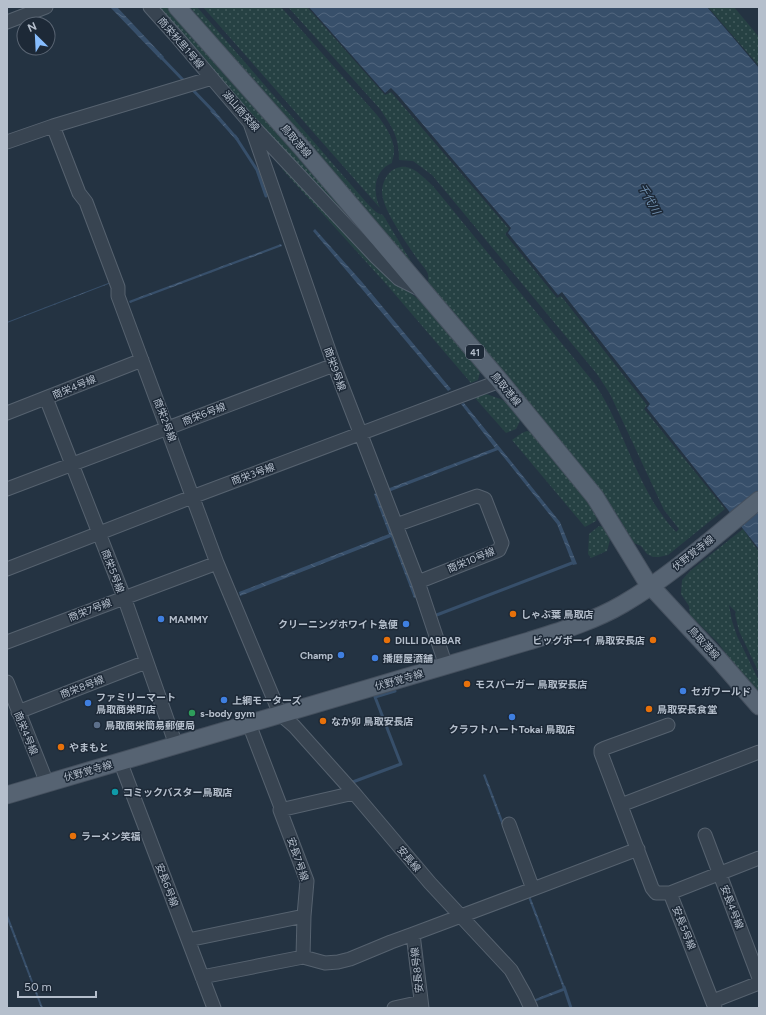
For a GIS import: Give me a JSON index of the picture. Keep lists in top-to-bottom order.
{
  "streets": {
    "main road": ["鳥取港線", "41", "伏野覚寺線"],
    "street": [
      "商栄秋里1号線",
      "湖山商栄線",
      "商栄9号線",
      "商栄4号線",
      "商栄6号線",
      "商栄2号線",
      "商栄3号線",
      "商栄10号線",
      "商栄5号線",
      "商栄7号線",
      "商栄8号線",
      "安長7号線",
      "安長線",
      "安長6号線",
      "安長4号線",
      "安長5号線",
      "安長8号線"
    ]
  },
  "crossings": [
    ["商栄秋里1号線", "湖山商栄線"],
    ["湖山商栄線", "鳥取港線"],
    ["湖山商栄線", "商栄9号線"],
    ["鳥取港線", "商栄3号線"],
    ["鳥取港線", "伏野覚寺線"],
    ["商栄9号線", "商栄6号線"],
    ["商栄9号線", "商栄3号線"],
    ["商栄9号線", "伏野覚寺線"],
    ["商栄9号線", "商栄10号線"],
    ["商栄4号線", "商栄2号線"],
    ["商栄4号線", "伏野覚寺線"],
    ["商栄4号線", "商栄5号線"],
    ["商栄4号線", "商栄8号線"],
    ["商栄6号線", "商栄2号線"],
    ["商栄6号線", "商栄5号線"],
    ["商栄2号線", "商栄3号線"],
    ["商栄2号線", "伏野覚寺線"],
    ["商栄2号線", "商栄7号線"],
    ["商栄2号線", "安長線"],
    ["商栄3号線", "商栄5号線"],
    ["伏野覚寺線", "商栄5号線"],
    ["伏野覚寺線", "安長7号線"],
    ["伏野覚寺線", "安長線"],
    ["伏野覚寺線", "安長6号線"],
    ["商栄5号線", "商栄7号線"],
    ["商栄5号線", "商栄8号線"],
    ["安長線", "安長8号線"],
    ["安長4号線", "安長5号線"]
  ],
  "water": ["千代川"],
  "places": [
    "しゃぶ葉 鳥取店",
    "MAMMY",
    "クリーニングホワイト急便",
    "DILLI DABBAR",
    "ビッグボーイ 鳥取安長店",
    "Champ",
    "播磨屋酒舗",
    "モスバーガー 鳥取安長店",
    "セガワールド",
    "上綱モーターズ",
    "ファミリーマート 鳥取商栄町店",
    "鳥取安長食堂",
    "s-body gym",
    "クラフトハートTokai 鳥取店",
    "なか卯 鳥取安長店",
    "鳥取商栄簡易郵便局",
    "やまもと",
    "コミックバスター鳥取店",
    "ラーメン笑福"
  ],
  "scale_bar": "50 m",
  "north": "top left"
}
